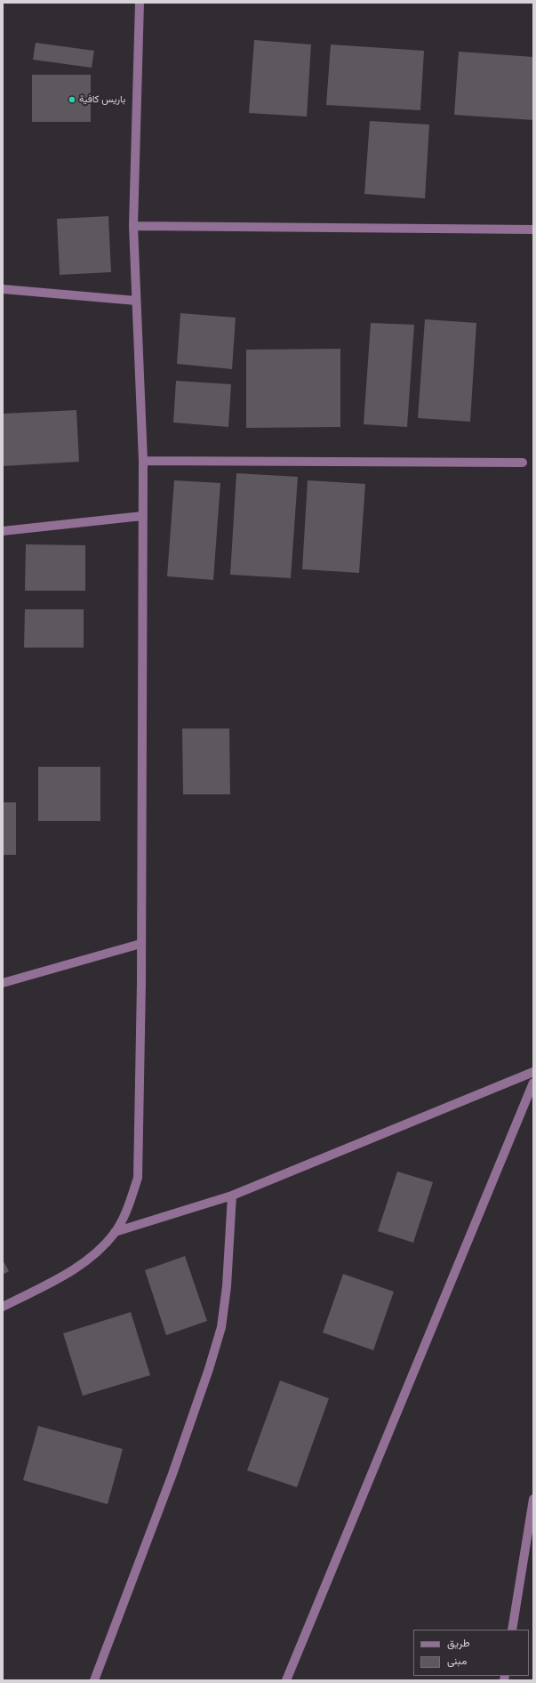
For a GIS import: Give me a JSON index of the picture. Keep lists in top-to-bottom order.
{
  "places": ["باريس كافية"],
  "legend": ["طريق", "مبنى"]
}
